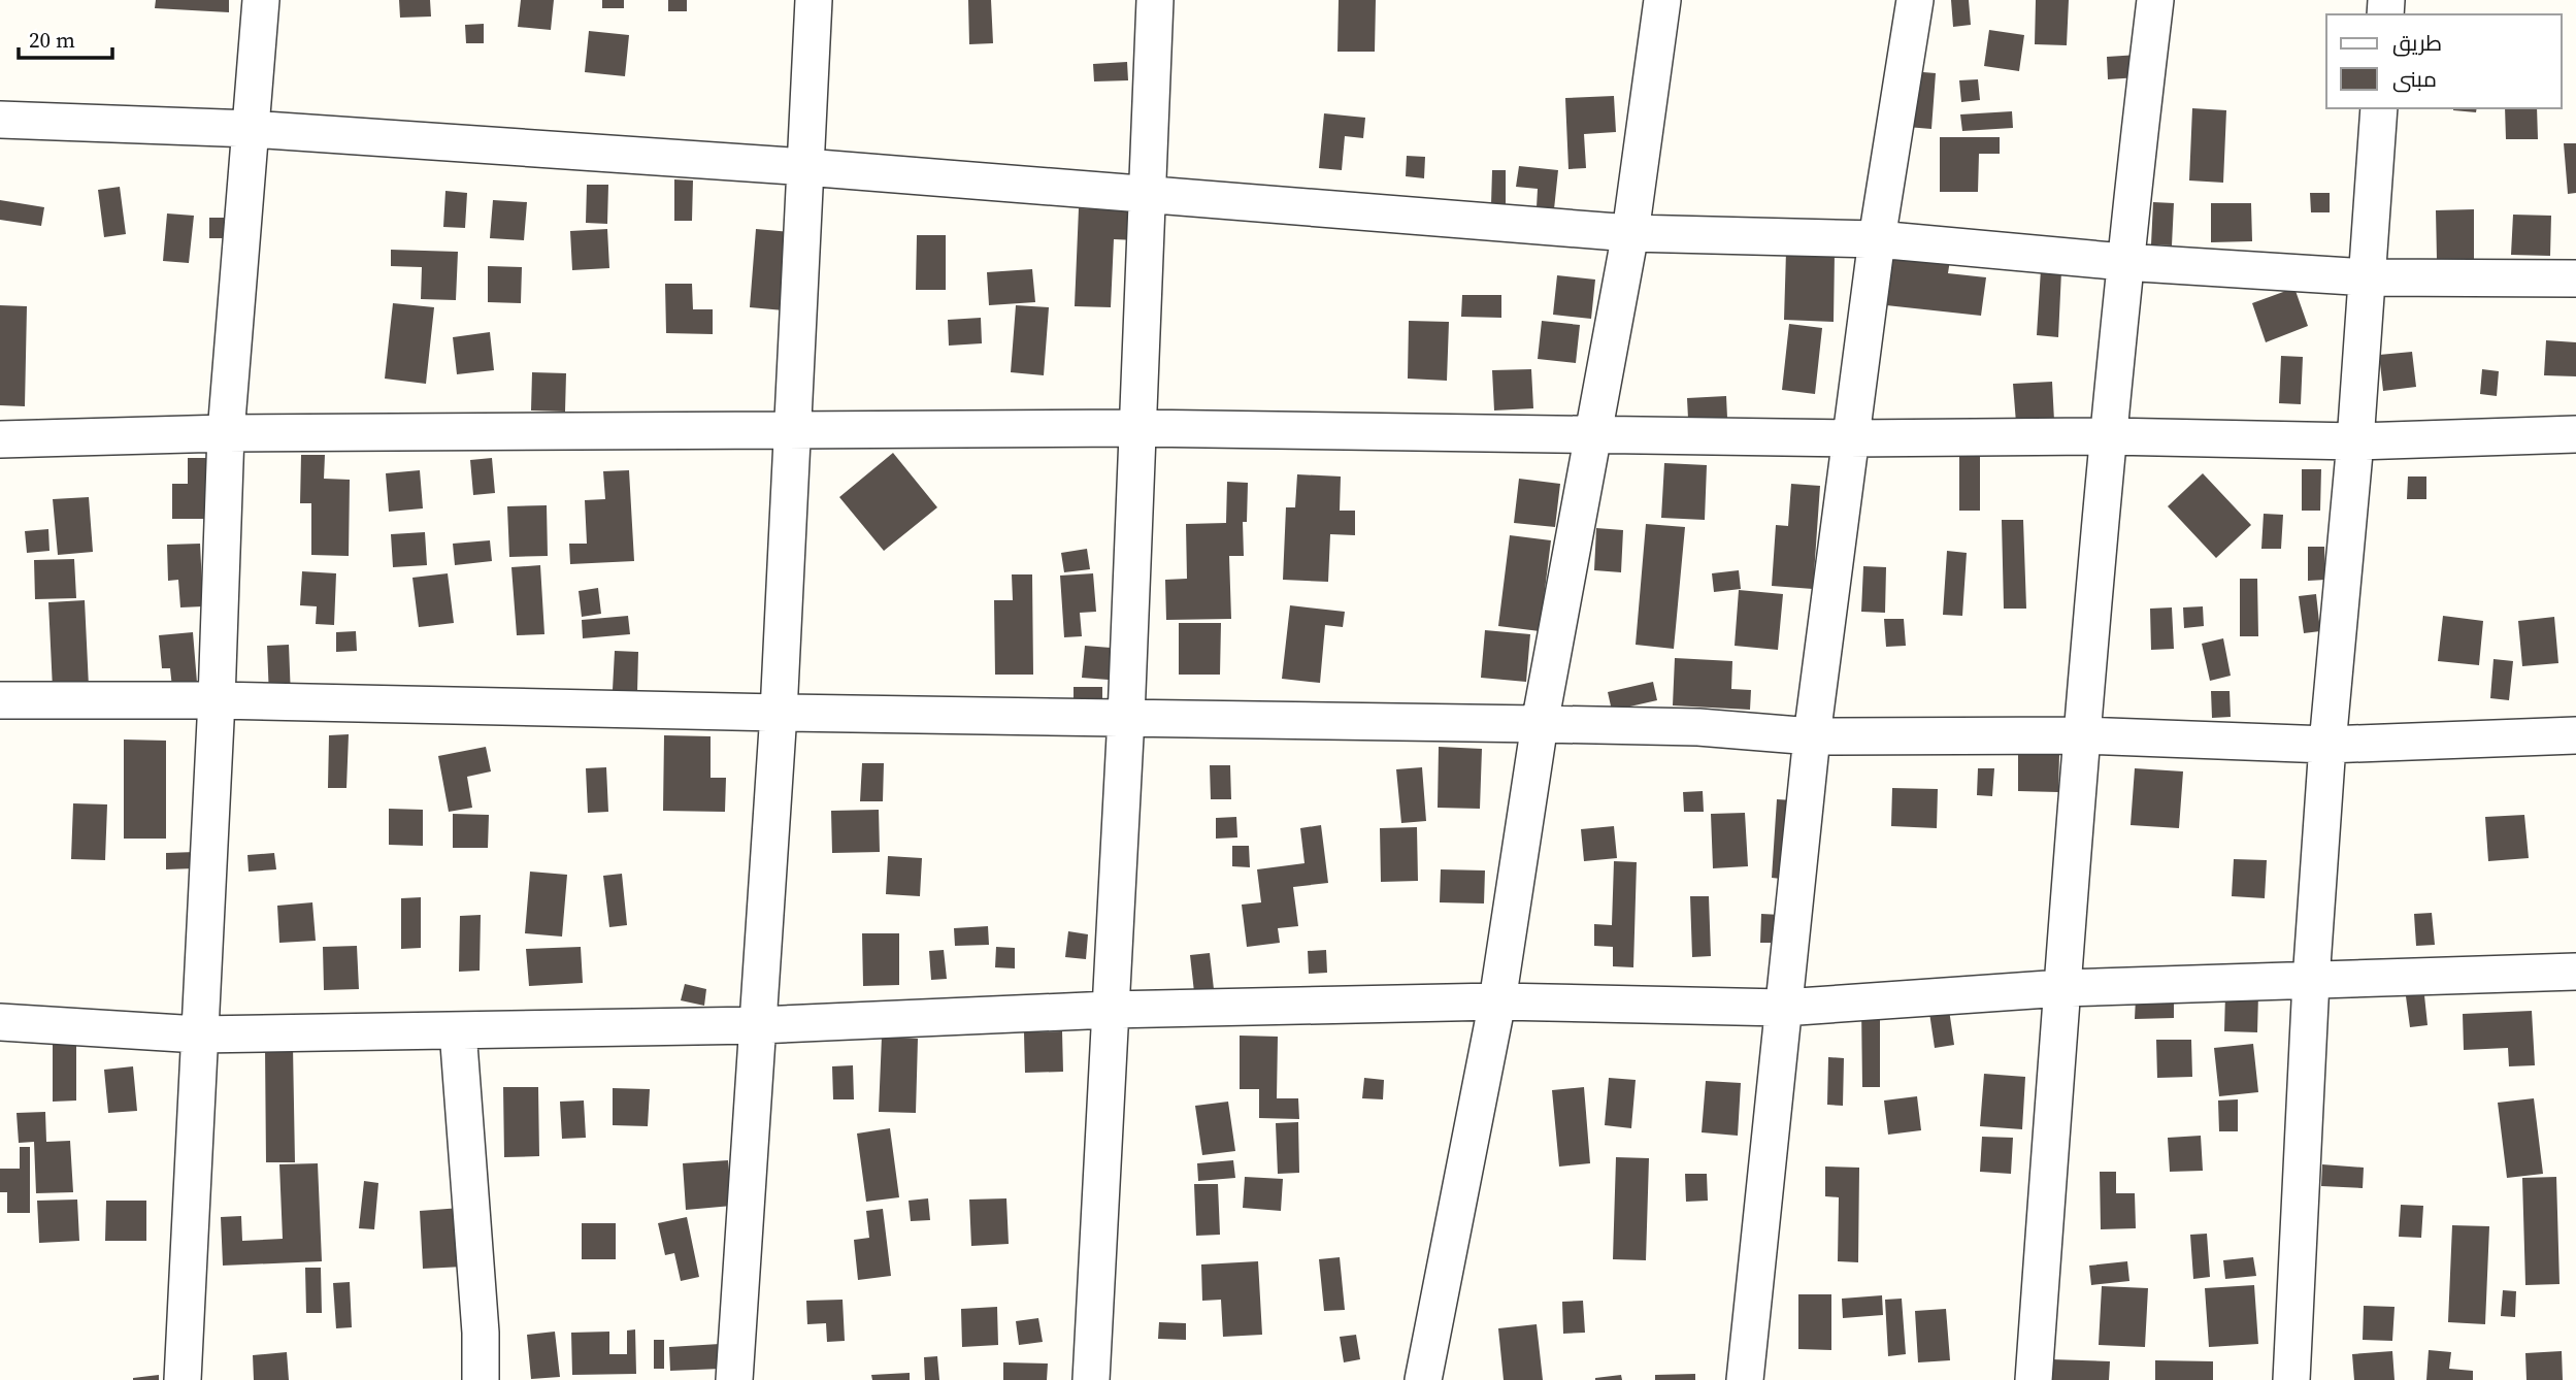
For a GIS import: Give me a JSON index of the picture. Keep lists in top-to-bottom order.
{
  "legend": ["طريق", "مبنى"],
  "scale_bar": "20 m"
}
